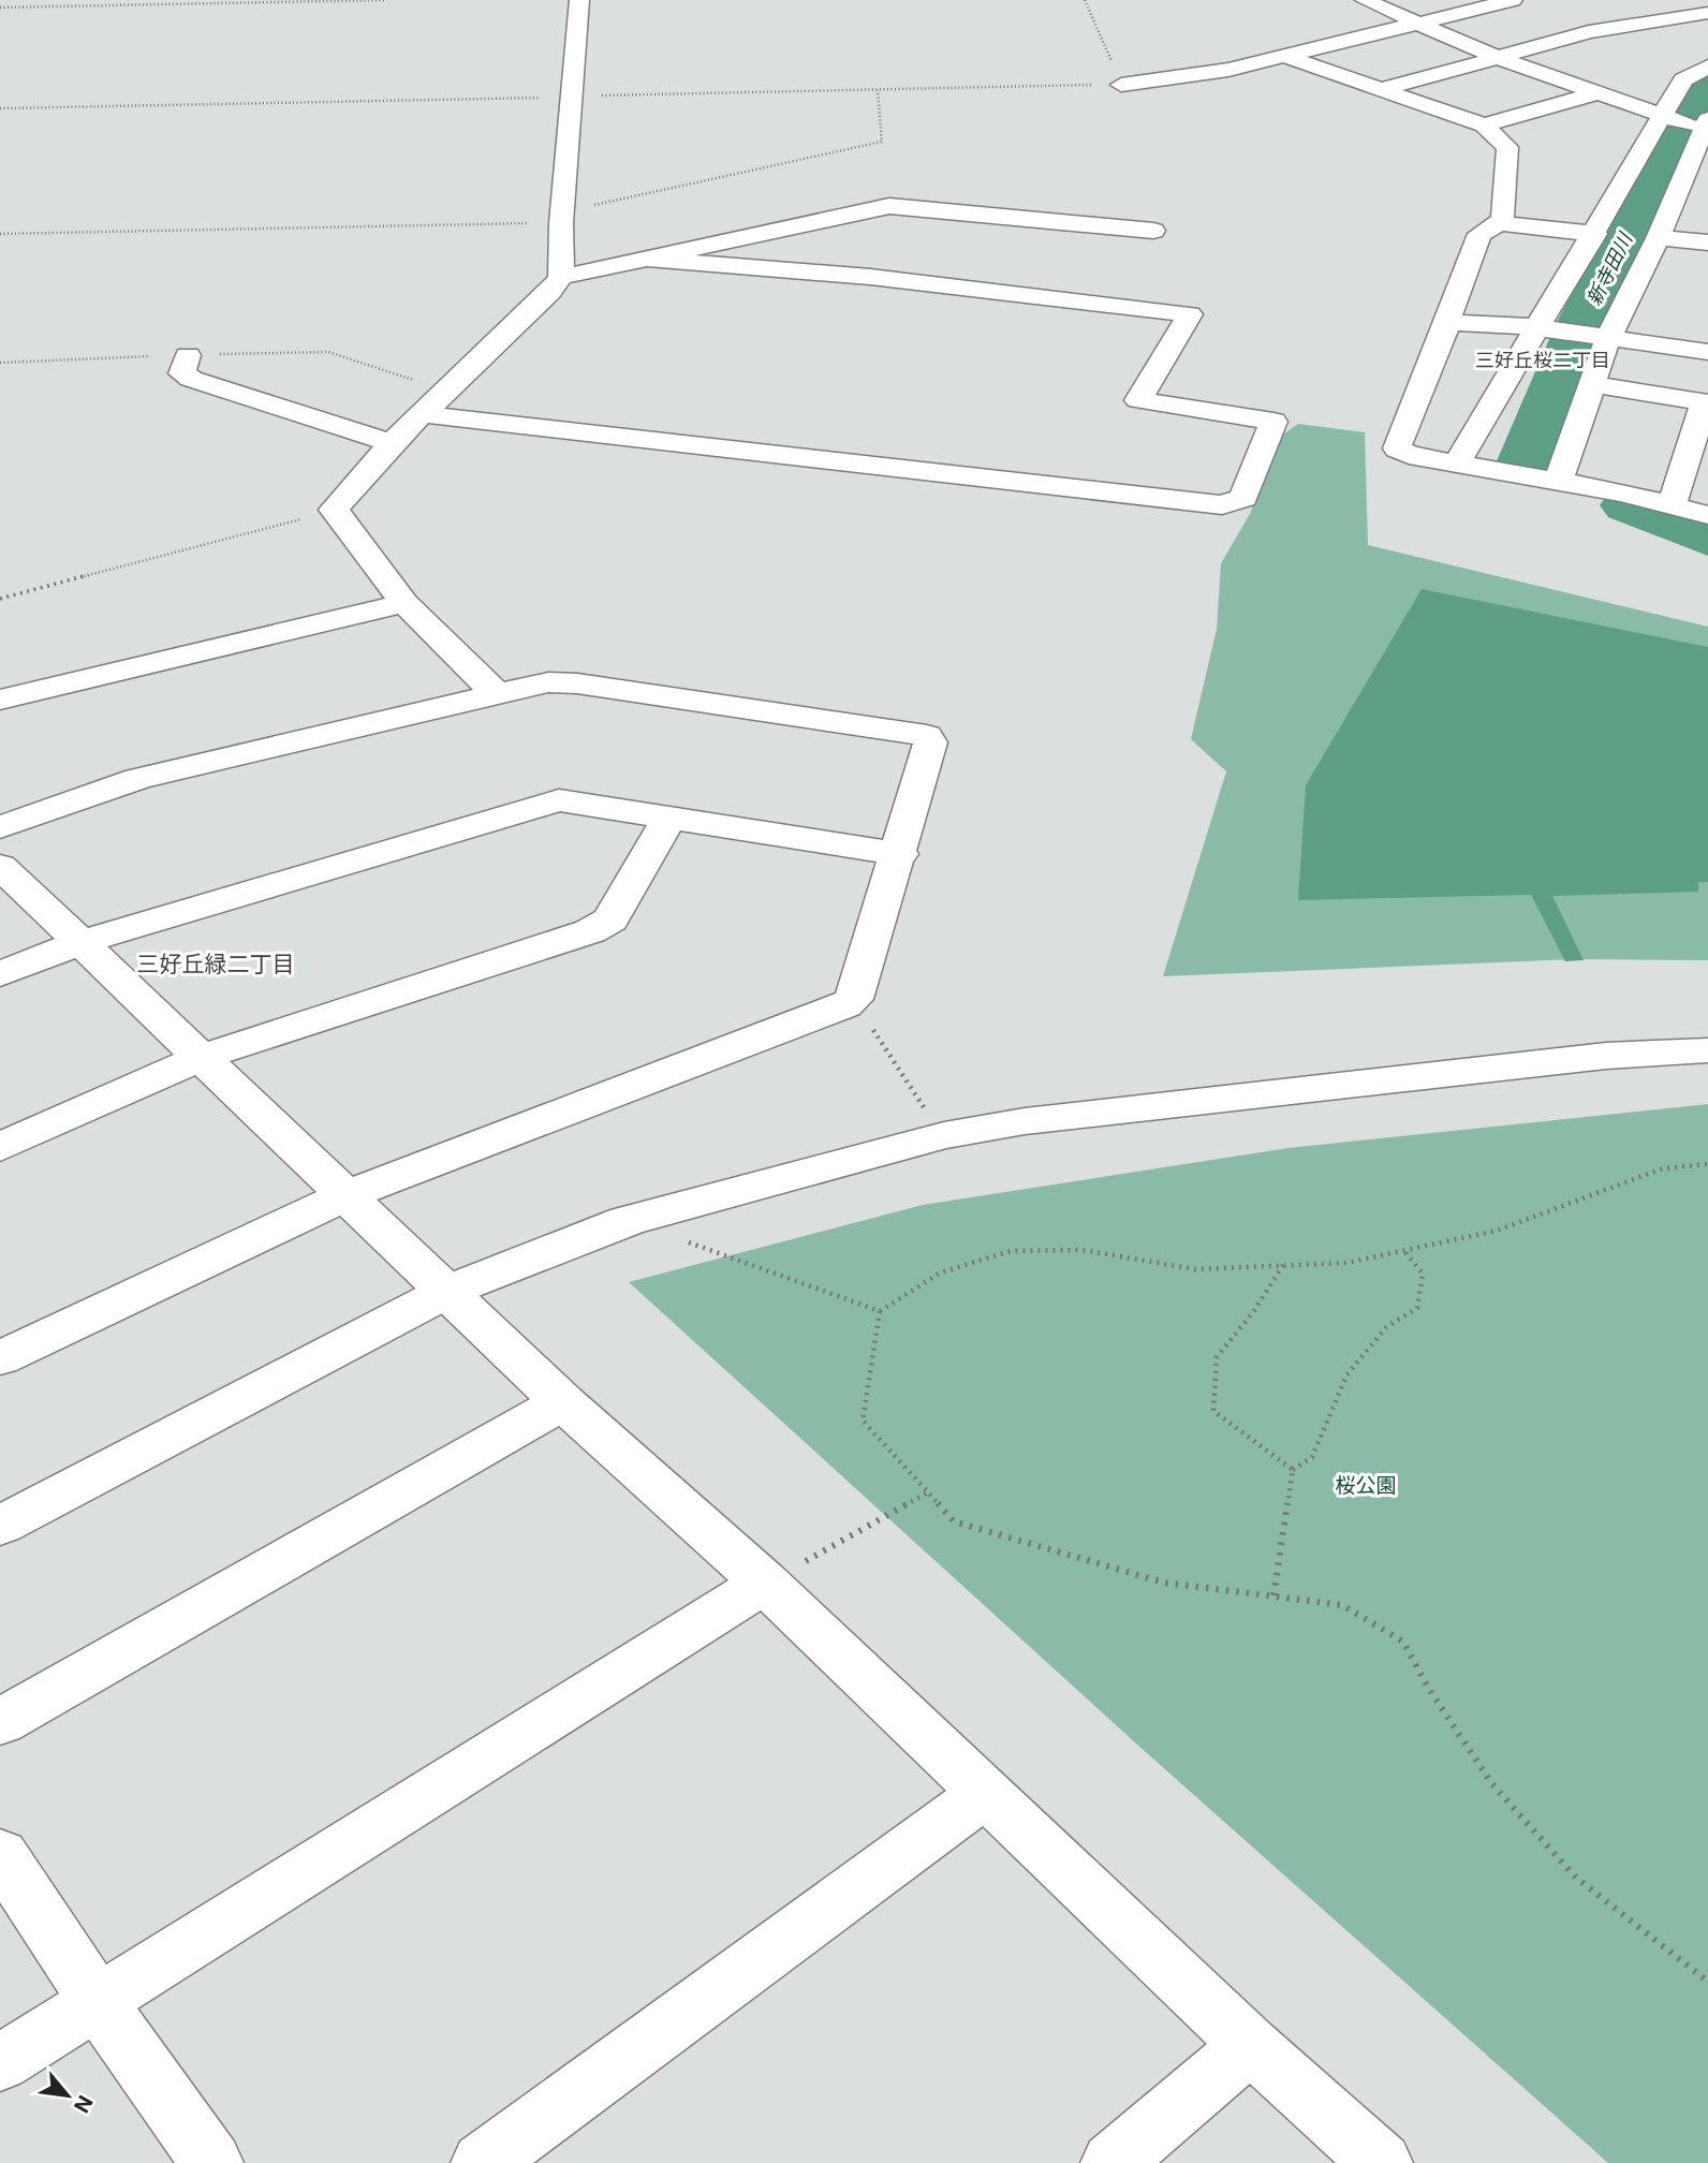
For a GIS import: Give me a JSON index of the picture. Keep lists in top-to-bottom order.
{
  "districts": ["三好丘桜二丁目", "三好丘緑二丁目"],
  "water": ["新寺田川"],
  "parks": ["桜公園"],
  "north": "bottom right"
}
